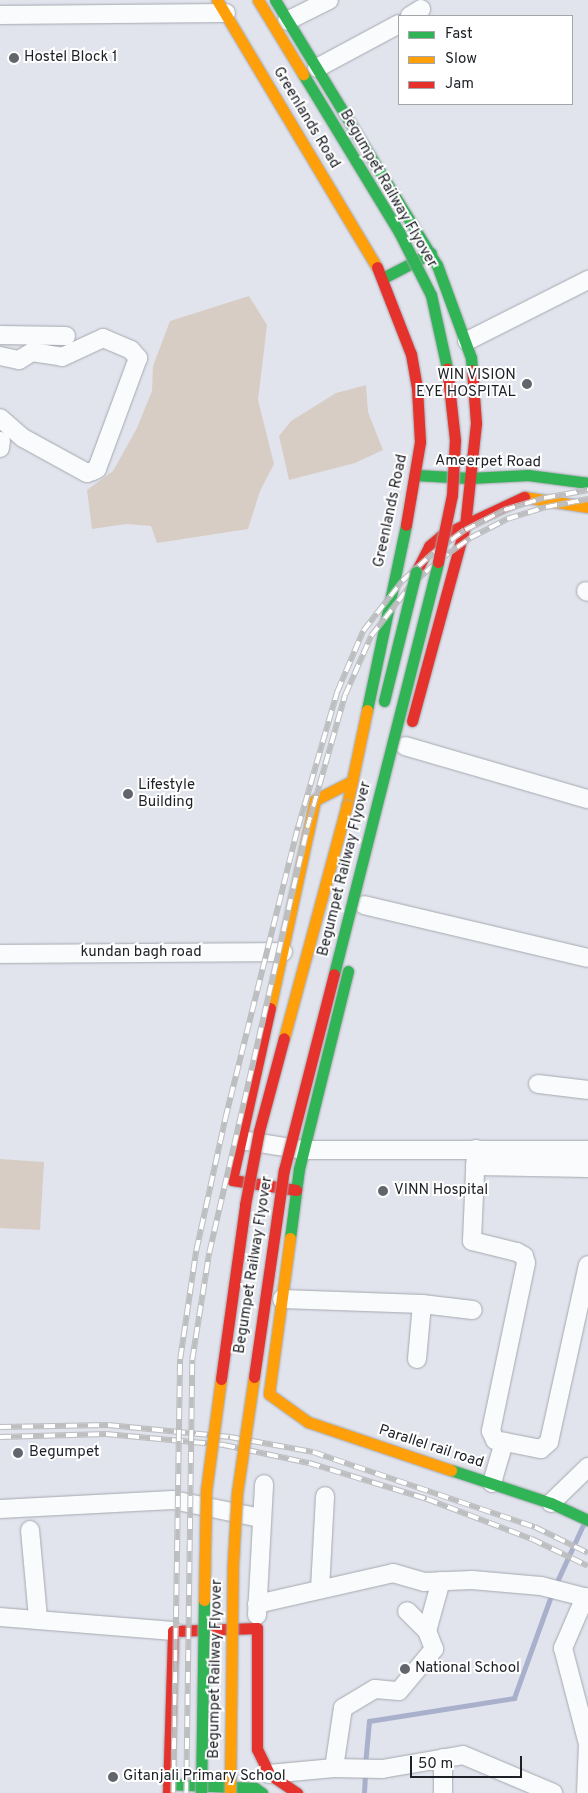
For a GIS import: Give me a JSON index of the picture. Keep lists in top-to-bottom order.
{
  "streets": {
    "main road": [
      "Greenlands Road",
      "Begumpet Railway Flyover",
      "Ameerpet Road",
      "Parallel rail road"
    ],
    "street": ["kundan bagh road"]
  },
  "crossings": [
    ["Greenlands Road", "Begumpet Railway Flyover"],
    ["Greenlands Road", "Ameerpet Road"]
  ],
  "places": [
    "Hostel Block 1",
    "WIN VISION EYE HOSPITAL",
    "Lifestyle Building",
    "VINN Hospital",
    "Begumpet",
    "National School",
    "Gitanjali Primary School"
  ],
  "legend": ["Fast", "Slow", "Jam"],
  "scale_bar": "50 m"
}
